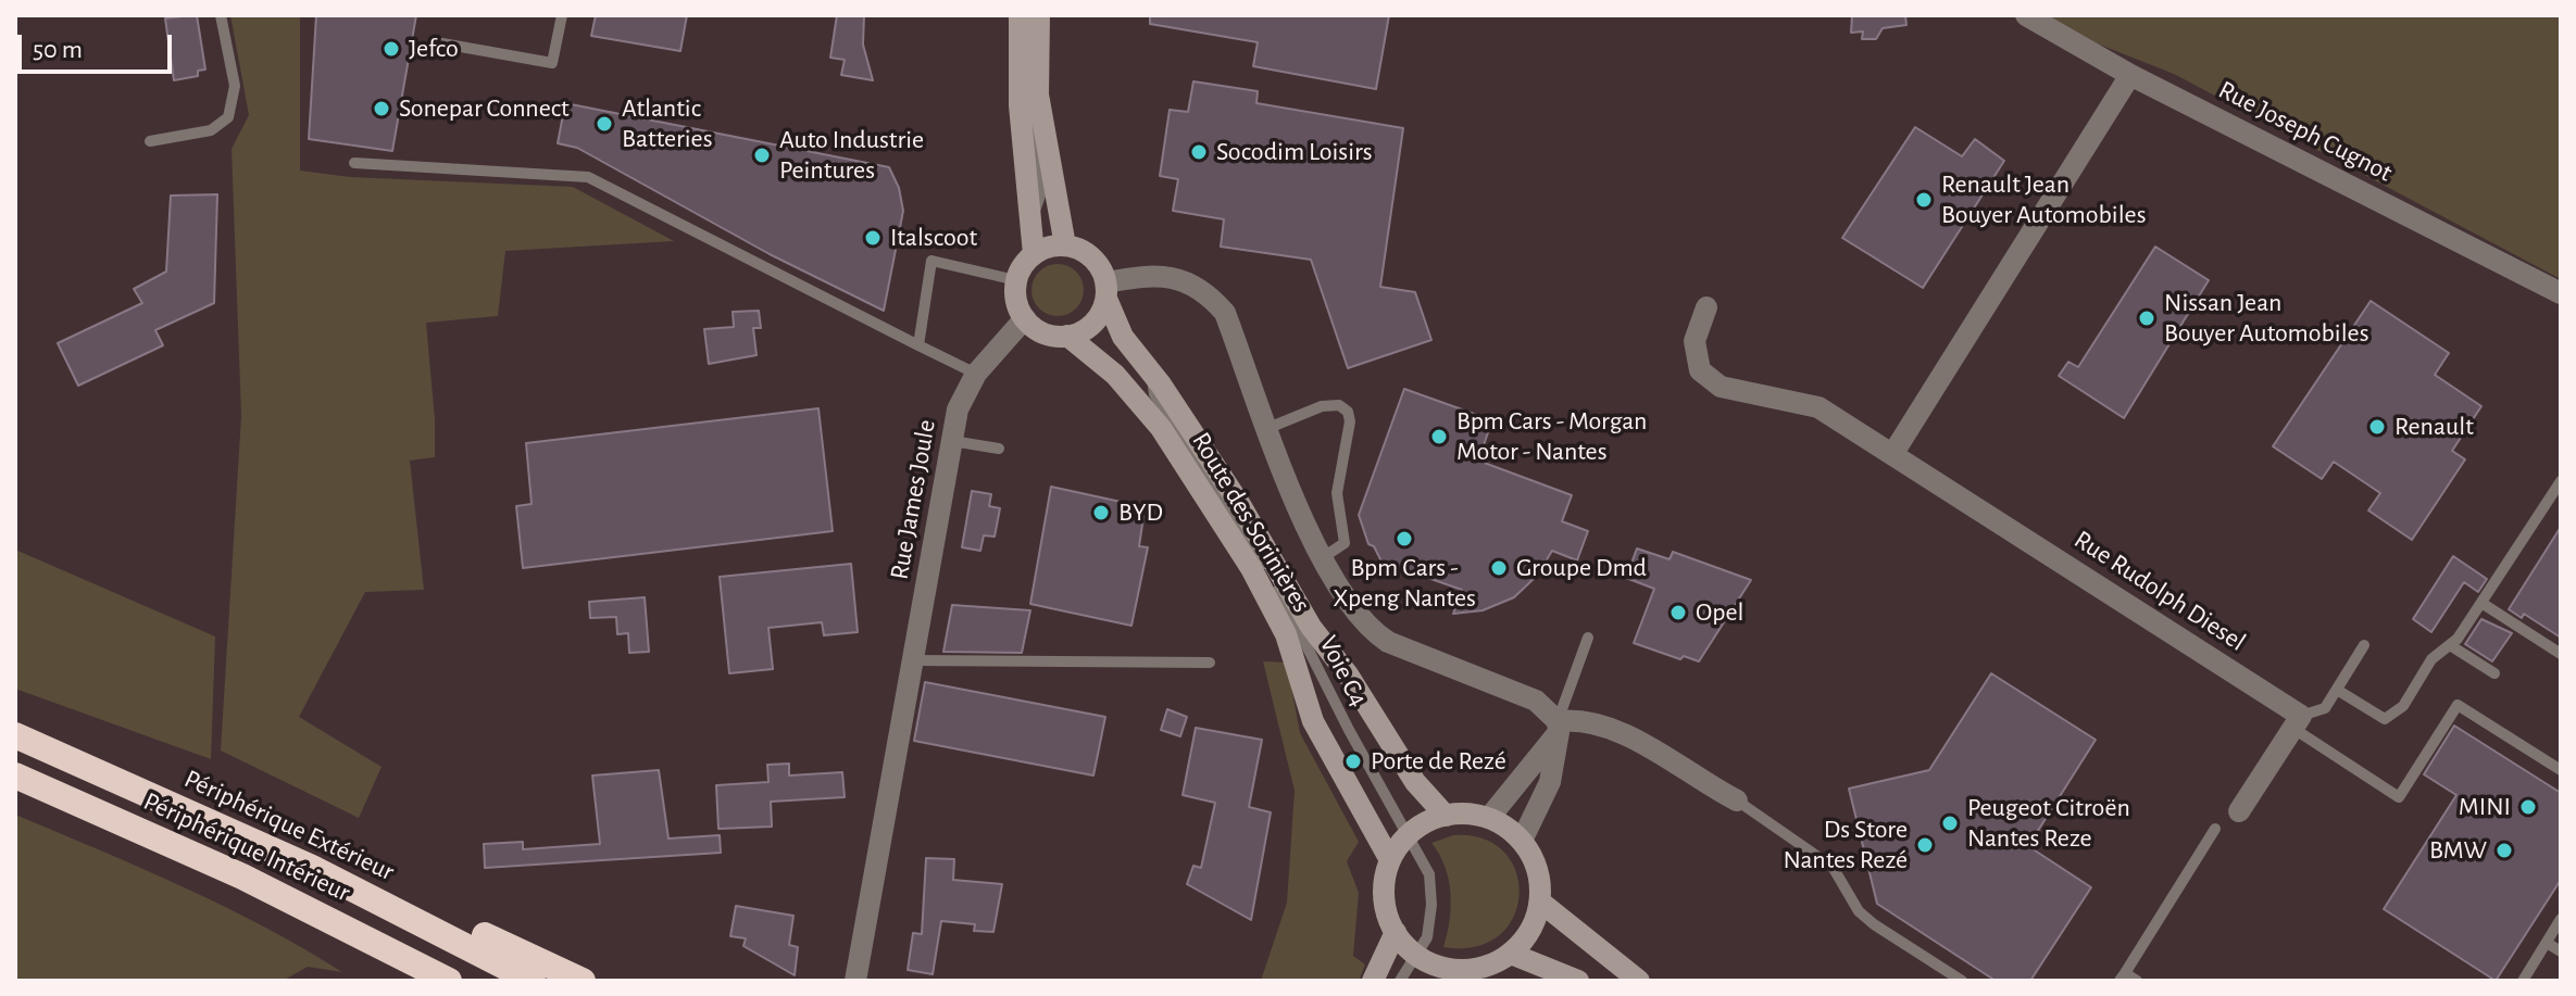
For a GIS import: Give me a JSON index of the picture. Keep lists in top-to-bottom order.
{
  "streets": {
    "highway": ["Périphérique Extérieur", "Périphérique Intérieur"],
    "main road": ["Route des Sorinières"],
    "street": ["Rue Joseph Cugnot", "Rue James Joule", "Rue Rudolph Diesel"],
    "lane": ["Voie C4"]
  },
  "crossings": [
    ["Rue James Joule", "Route des Sorinières"],
    ["Route des Sorinières", "Voie C4"]
  ],
  "places": [
    "Jefco",
    "Sonepar Connect",
    "Atlantic Batteries",
    "Socodim Loisirs",
    "Auto Industrie Peintures",
    "Renault Jean Bouyer Automobiles",
    "Italscoot",
    "Nissan Jean Bouyer Automobiles",
    "Renault",
    "Bpm Cars - Morgan Motor - Nantes",
    "BYD",
    "Bpm Cars - Xpeng Nantes",
    "Groupe Dmd",
    "Opel",
    "Porte de Rezé",
    "MINI",
    "Peugeot Citroën Nantes Reze",
    "Ds Store Nantes Rezé",
    "BMW"
  ],
  "scale_bar": "50 m"
}
